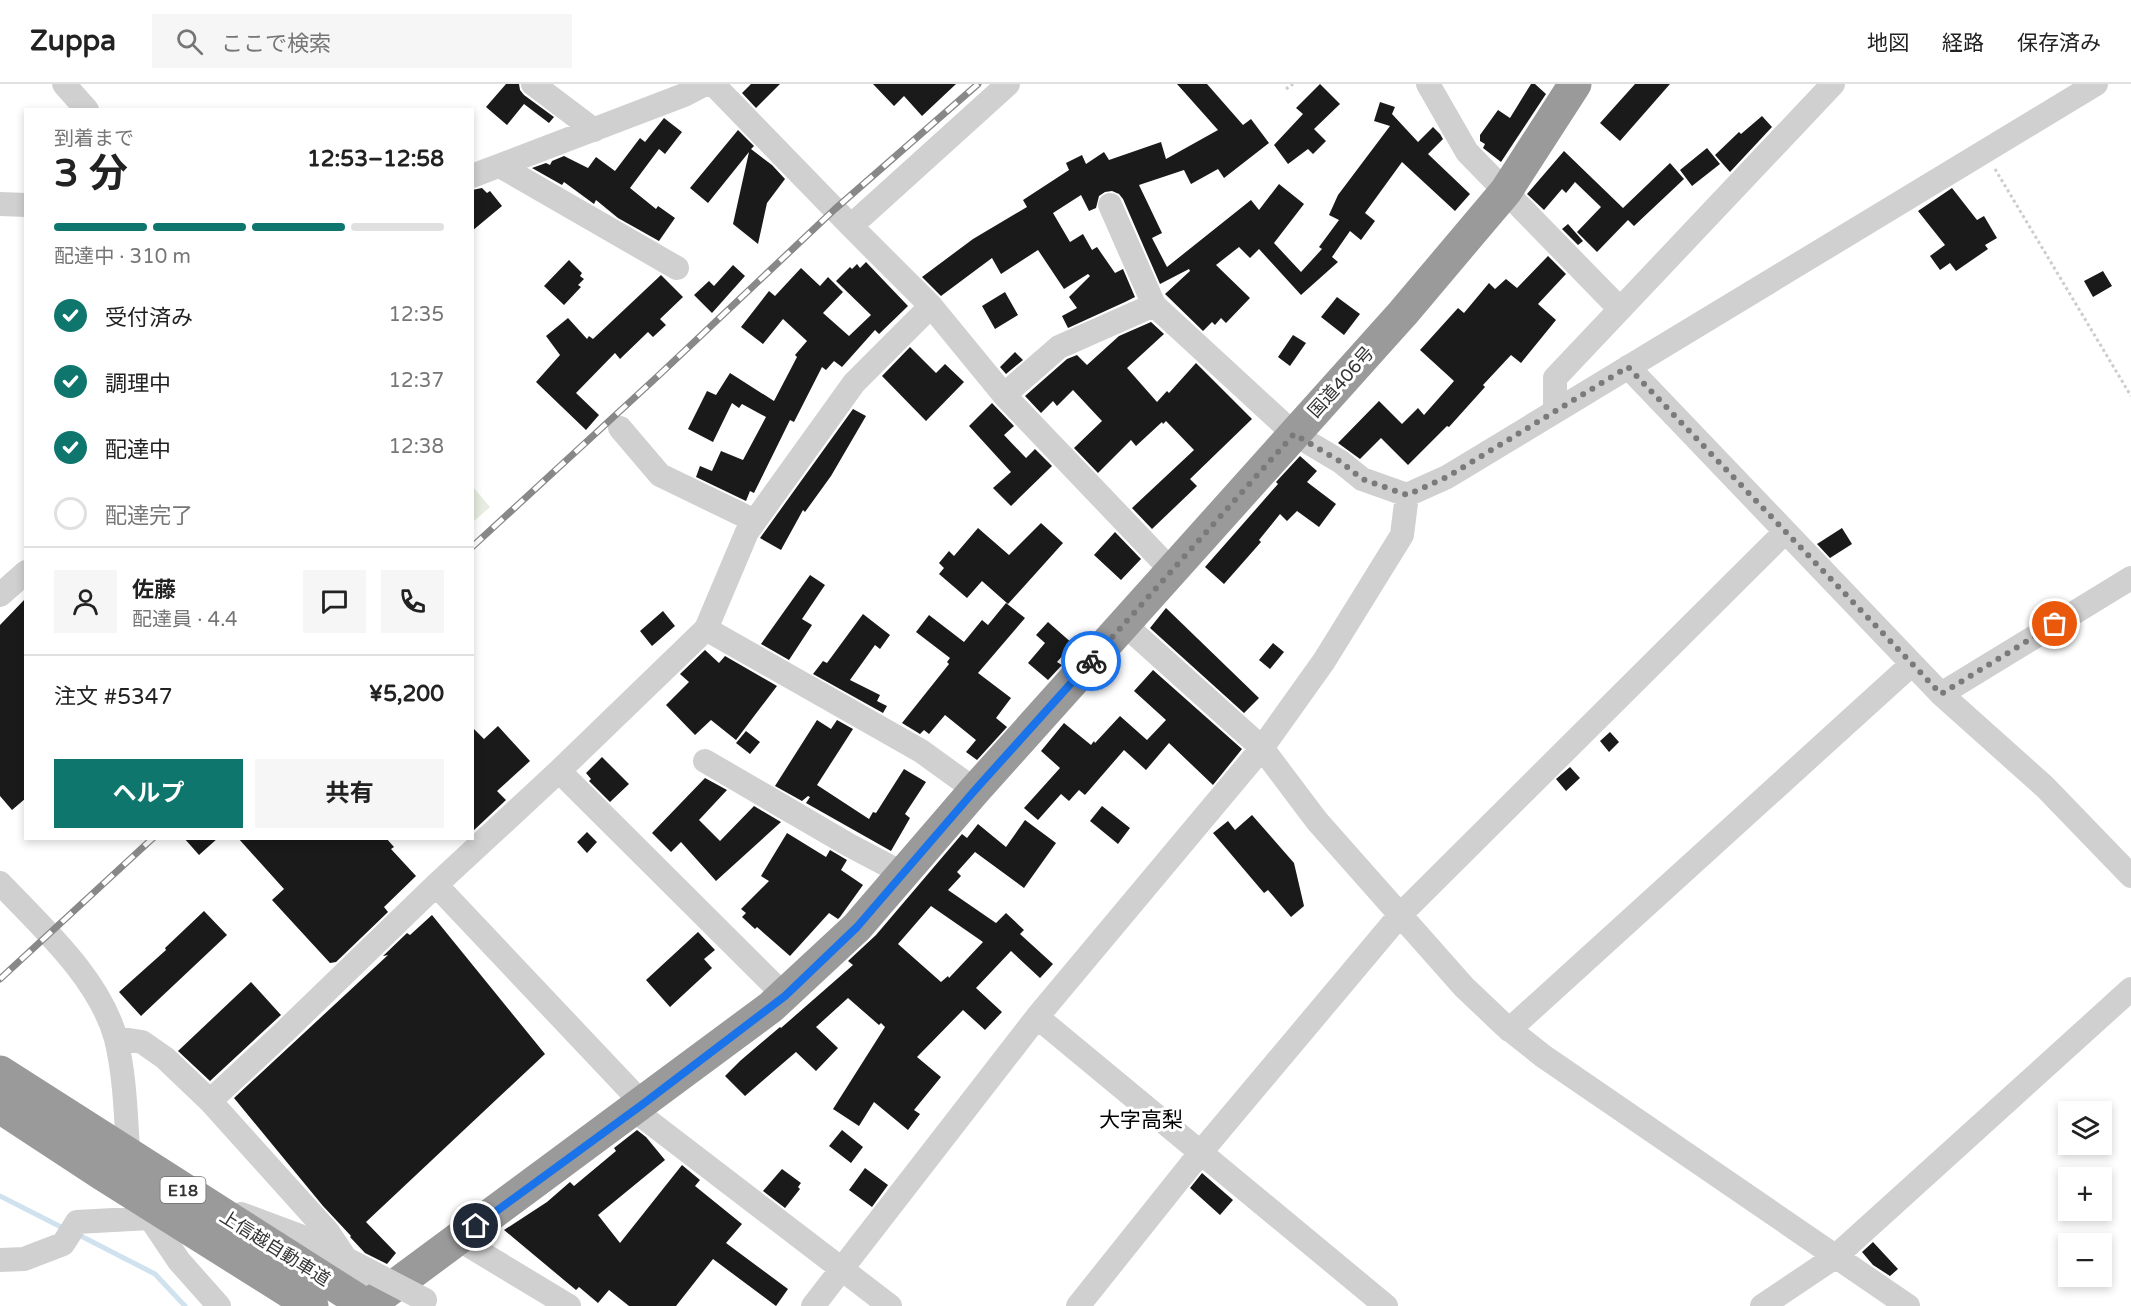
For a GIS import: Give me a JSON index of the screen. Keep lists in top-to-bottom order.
{
  "streets": {
    "highway": ["国道406号", "E18", "上信越自動車道"]
  },
  "crossings": [
    ["国道406号", "上信越自動車道"]
  ],
  "districts": ["大字高梨"],
  "page": {
    "header": "Zuppa",
    "search": "ここで検索",
    "nav": ["地図", "経路", "保存済み"],
    "heading": ["3 分", "到着まで", "12:53–12:58"],
    "panel": [
      "佐藤",
      "配達員 · 4.4",
      "注文 #5347",
      "¥5,200"
    ],
    "bar": "配達中 · 310 m",
    "list": [
      ["受付済み", "12:35"],
      ["調理中", "12:37"],
      ["配達中", "12:38"],
      "配達完了"
    ],
    "buttons": ["ヘルプ", "共有"],
    "map_buttons": ["+", "−"]
  }
}
